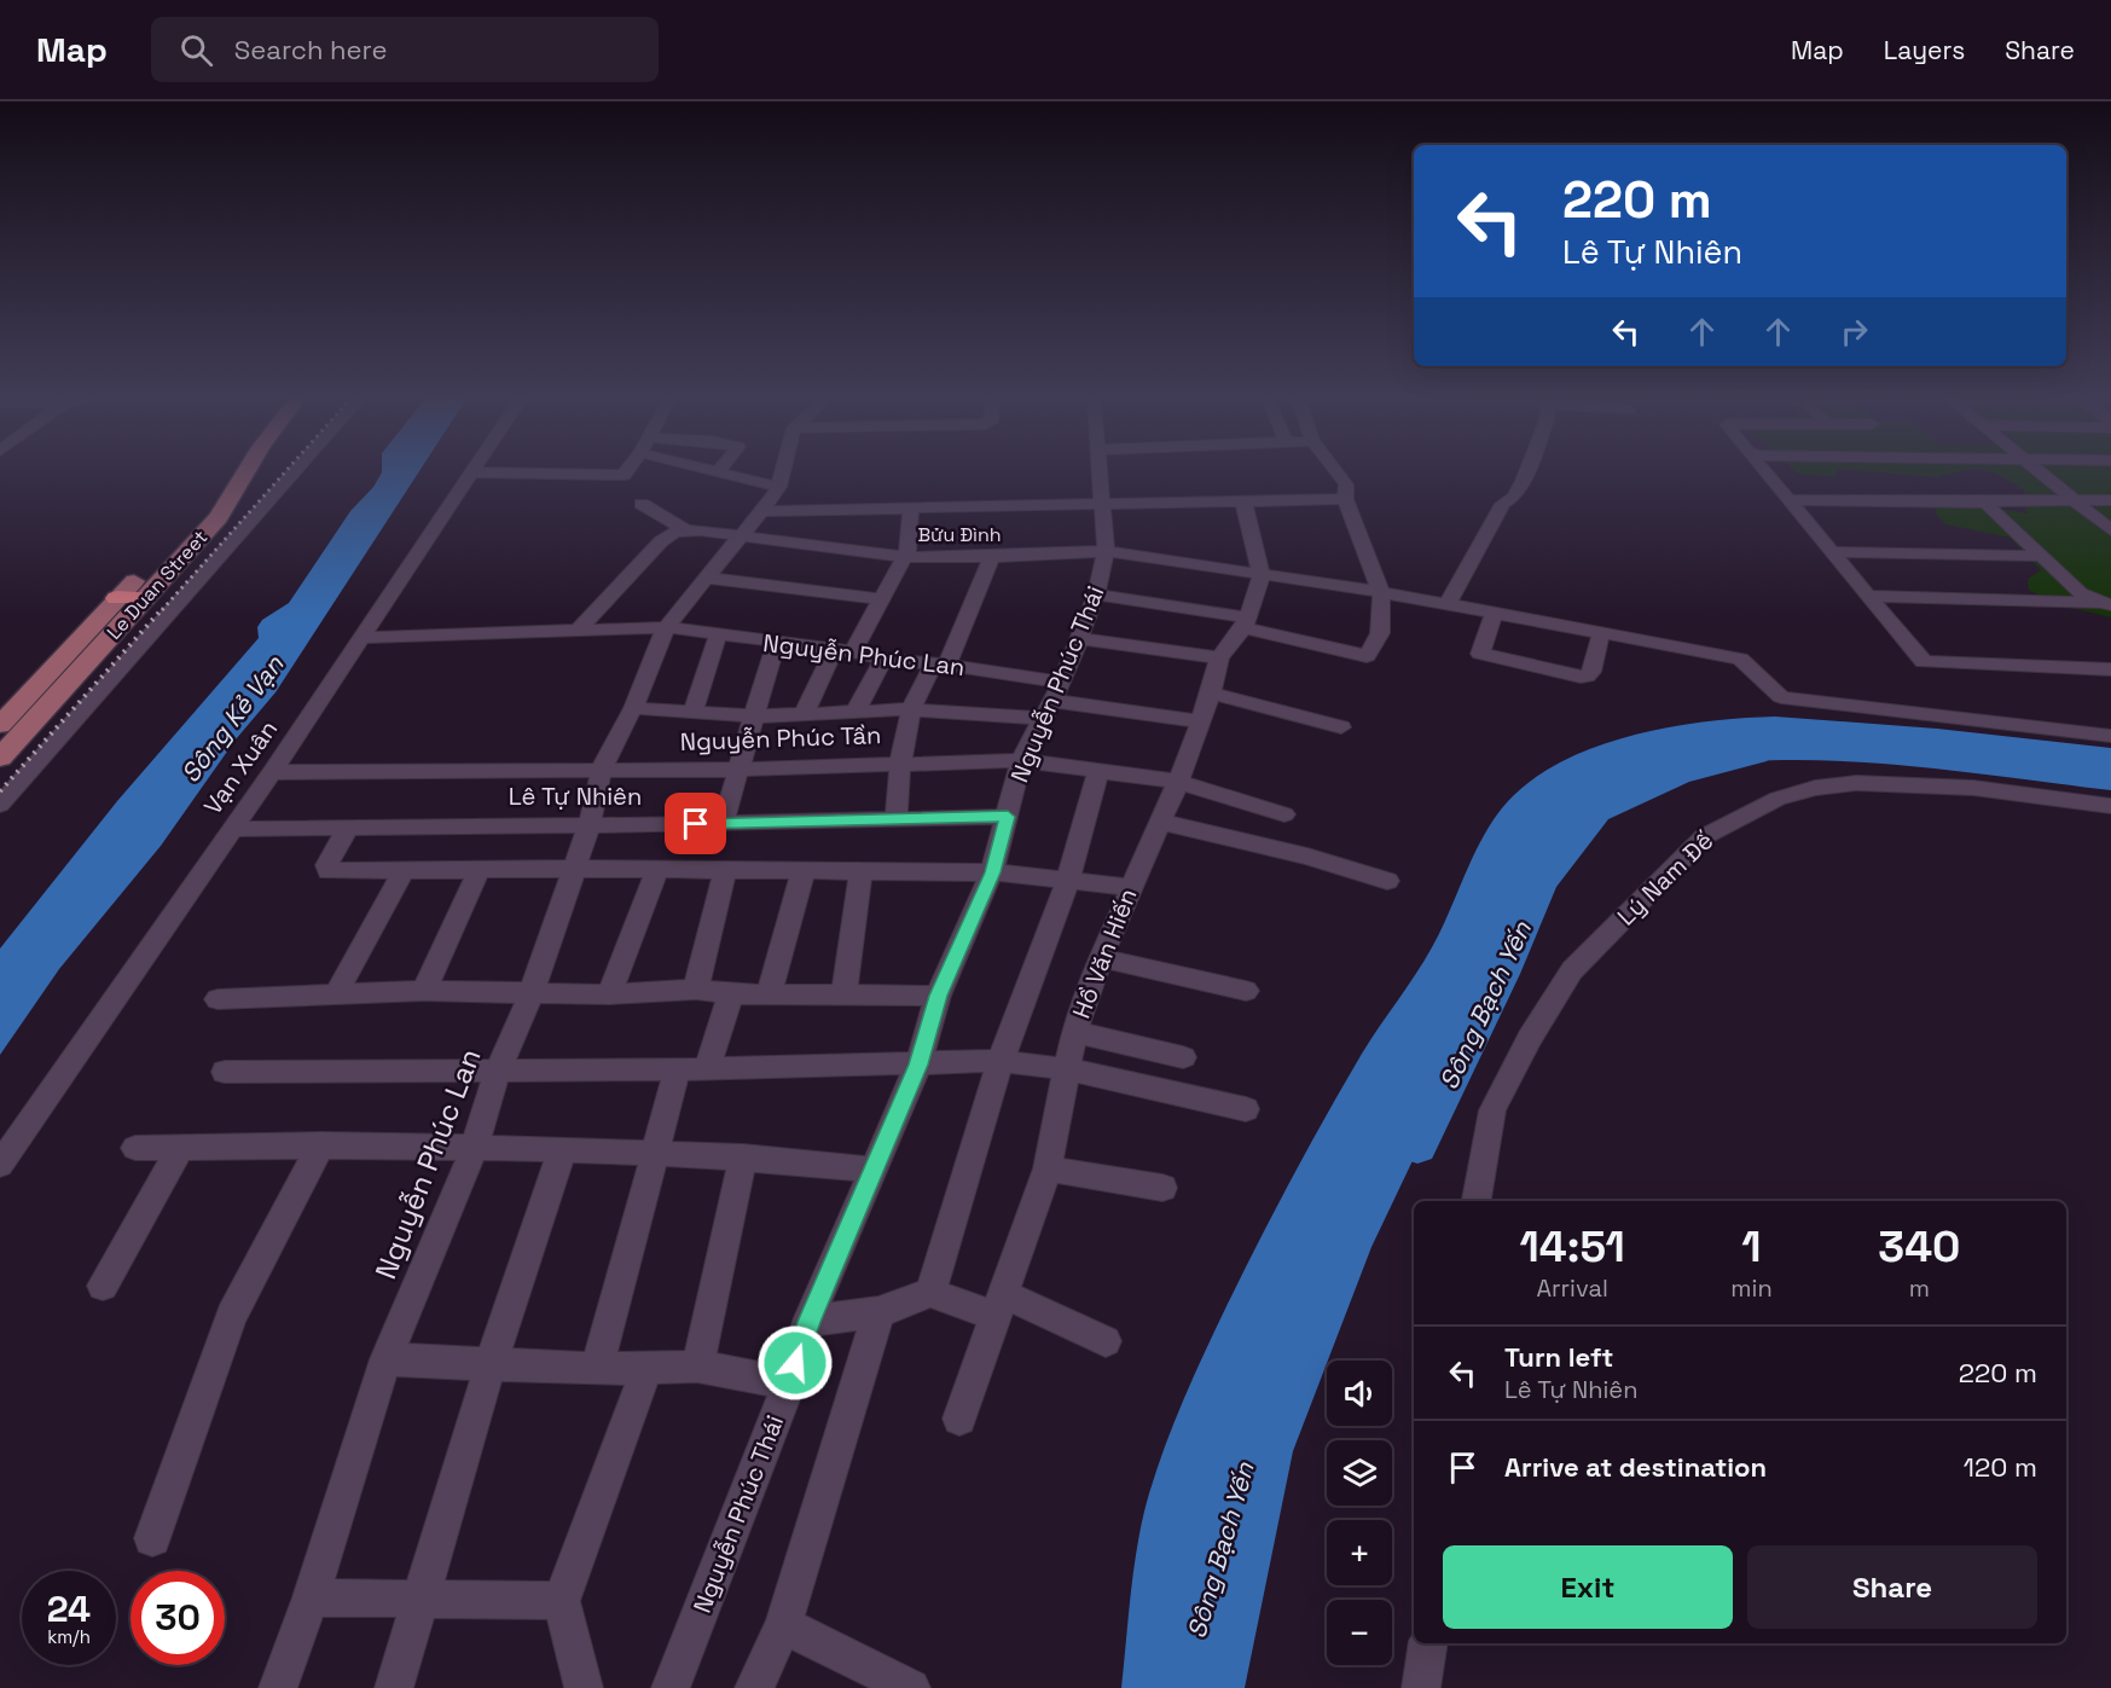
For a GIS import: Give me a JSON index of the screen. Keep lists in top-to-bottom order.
{
  "streets": {
    "main road": ["Le Duan Street"],
    "street": [
      "Bửu Đình",
      "Nguyễn Phúc Lan",
      "Nguyễn Phúc Thái",
      "Nguyễn Phúc Tần",
      "Vạn Xuân",
      "Lê Tự Nhiên",
      "Lý Nam Đế",
      "Hồ Văn Hiến"
    ]
  },
  "crossings": [
    ["Bửu Đình", "Nguyễn Phúc Lan"],
    ["Bửu Đình", "Nguyễn Phúc Thái"],
    ["Bửu Đình", "Hồ Văn Hiến"],
    ["Nguyễn Phúc Lan", "Nguyễn Phúc Thái"],
    ["Nguyễn Phúc Lan", "Nguyễn Phúc Tần"],
    ["Nguyễn Phúc Lan", "Lê Tự Nhiên"],
    ["Nguyễn Phúc Thái", "Nguyễn Phúc Tần"],
    ["Nguyễn Phúc Thái", "Lê Tự Nhiên"],
    ["Nguyễn Phúc Tần", "Vạn Xuân"],
    ["Nguyễn Phúc Tần", "Hồ Văn Hiến"],
    ["Vạn Xuân", "Lê Tự Nhiên"]
  ],
  "water": ["Sông Kẻ Vạn", "Sông Bạch Yến"],
  "page": {
    "header": "Map",
    "search": "Search here",
    "nav": ["Map", "Layers", "Share"],
    "turn": ["220 m", "Lê Tự Nhiên"],
    "eta": [
      "14:51",
      "Arrival",
      "1",
      "min",
      "340",
      "m"
    ],
    "list": [
      {
        "name": "Turn left",
        "note": "Lê Tự Nhiên",
        "value": "220 m"
      },
      {
        "name": "Arrive at destination",
        "value": "120 m"
      }
    ],
    "map_buttons": ["+", "−"],
    "buttons": ["Exit", "Share"],
    "speed": "24 km/h",
    "limit": "30"
  }
}
